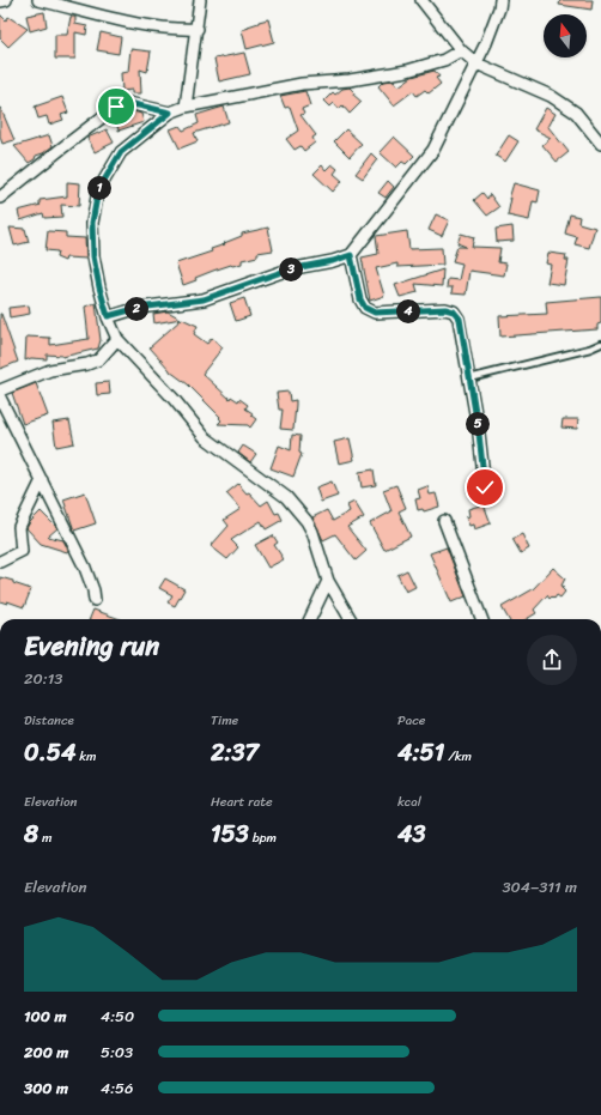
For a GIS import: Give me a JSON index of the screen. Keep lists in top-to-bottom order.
{
  "north": "top",
  "page": {
    "pins": [
      "1",
      "3",
      "2",
      "4",
      "5"
    ],
    "heading": ["Evening run", "20:13"],
    "stats": [
      ["Distance", "0.54 km"],
      ["Time", "2:37"],
      ["Pace", "4:51 /km"],
      ["Elevation", "8 m"],
      ["Heart rate", "153 bpm"],
      ["kcal", "43"]
    ],
    "chart": ["Elevation", "304–311 m"],
    "list": [
      {
        "name": "100 m",
        "note": "4:50"
      },
      {
        "name": "200 m",
        "note": "5:03"
      },
      {
        "name": "300 m",
        "note": "4:56"
      }
    ]
  }
}
